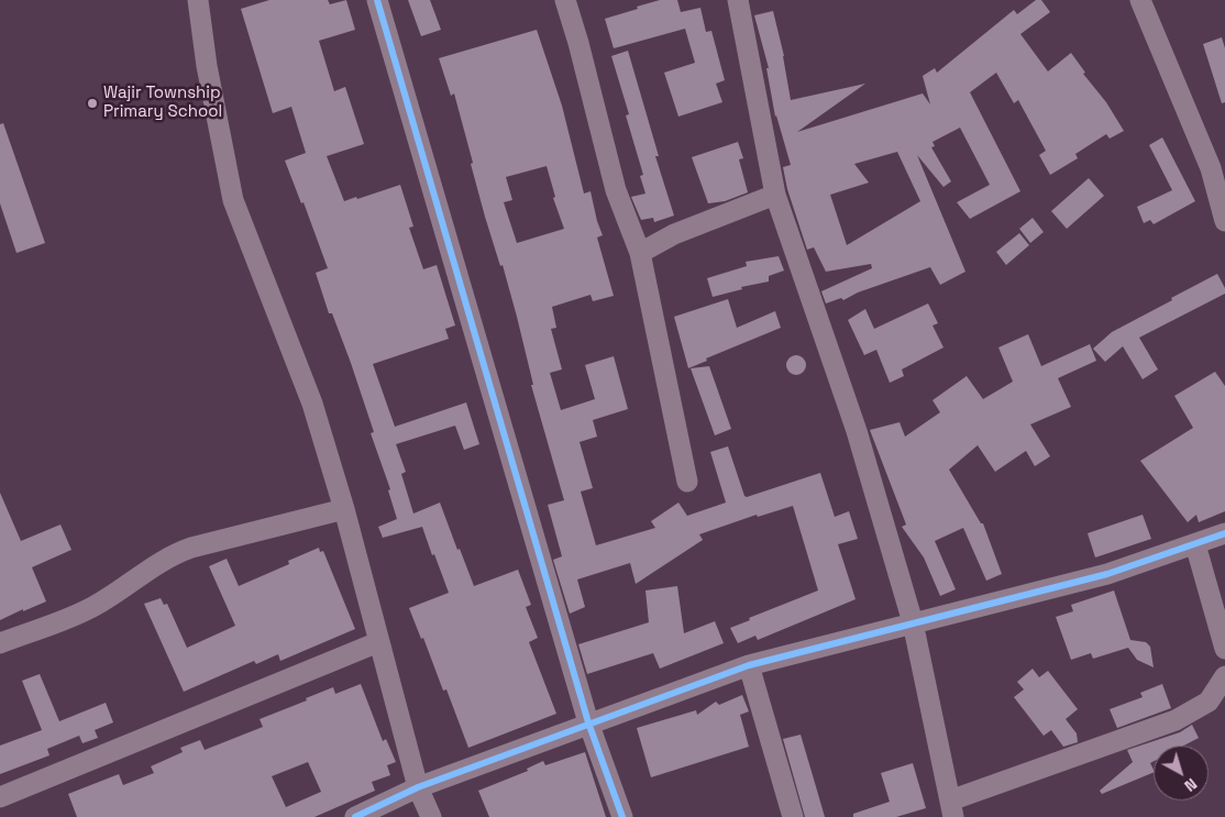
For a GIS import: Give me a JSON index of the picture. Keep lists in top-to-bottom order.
{
  "places": ["Wajir Township Primary School"],
  "north": "bottom right"
}
